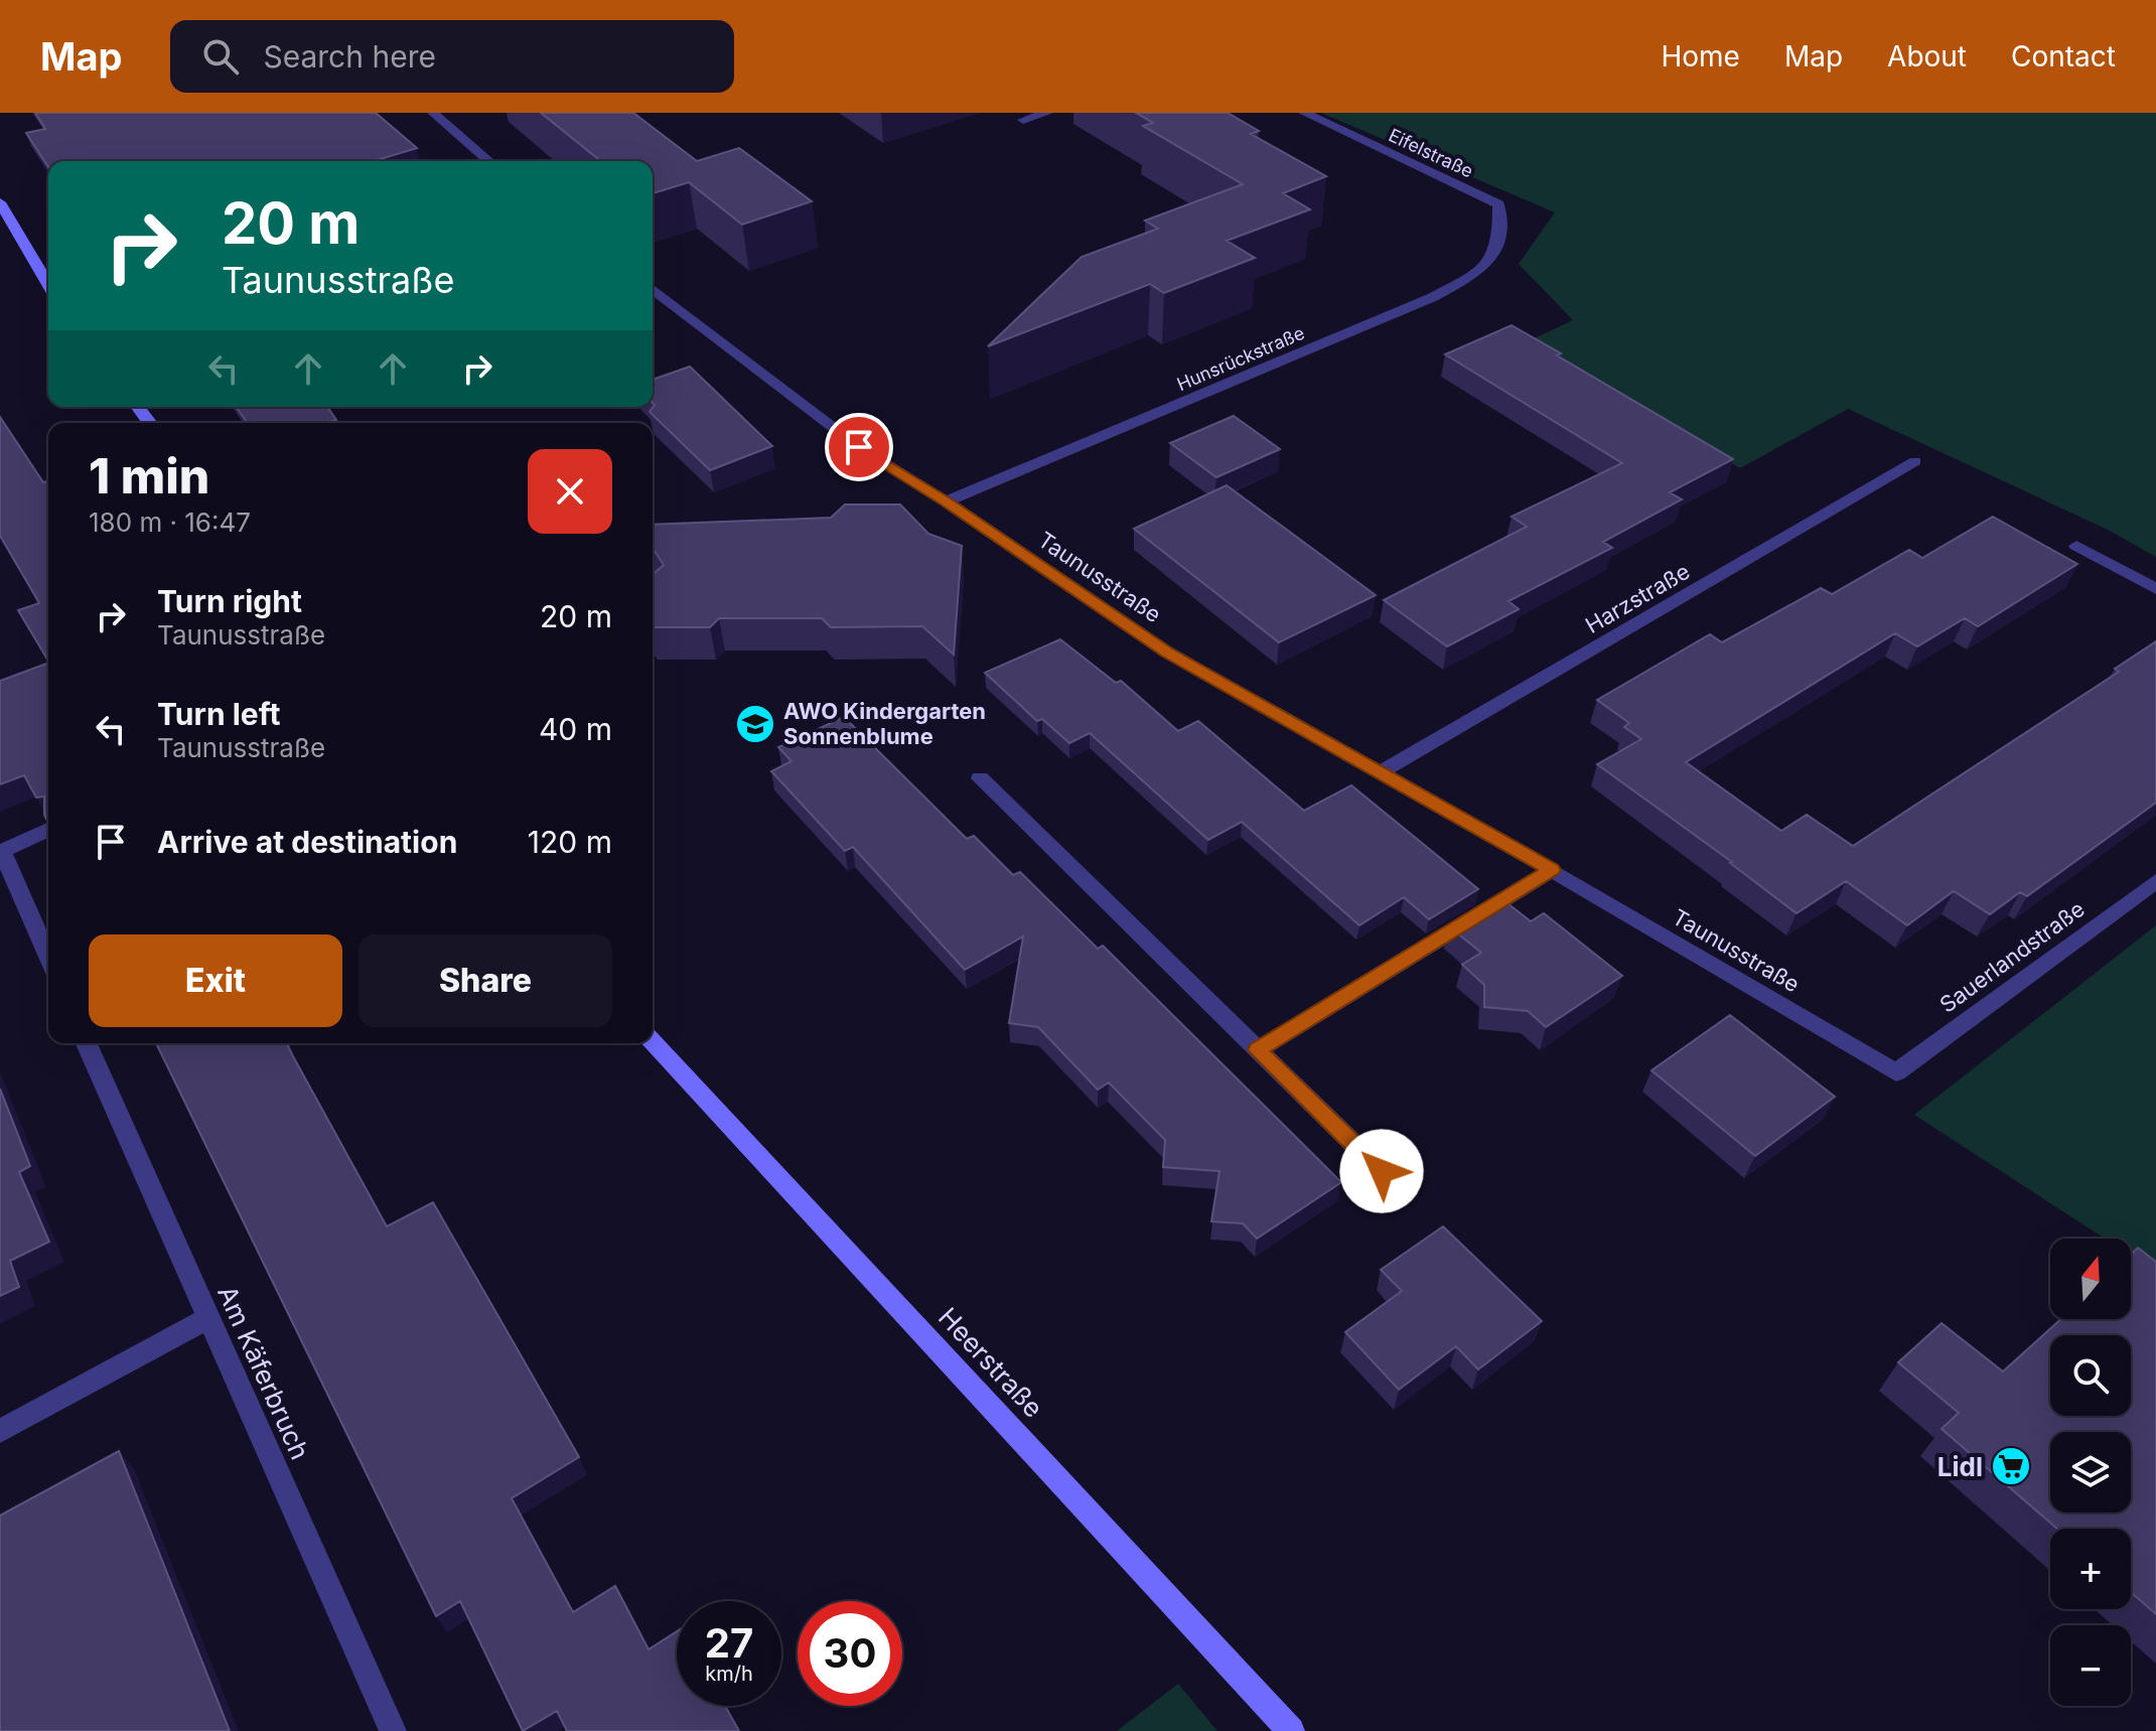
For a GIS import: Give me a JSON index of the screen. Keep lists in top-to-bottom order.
{
  "streets": {
    "main road": ["Heerstraße"],
    "street": [
      "Eifelstraße",
      "Hunsrückstraße",
      "Taunusstraße",
      "Harzstraße",
      "Sauerlandstraße",
      "Am Käferbruch"
    ]
  },
  "crossings": [
    ["Eifelstraße", "Hunsrückstraße"],
    ["Hunsrückstraße", "Taunusstraße"],
    ["Taunusstraße", "Harzstraße"],
    ["Taunusstraße", "Sauerlandstraße"]
  ],
  "places": {
    "school or university": ["AWO Kindergarten Sonnenblume"],
    "supermarket": ["Lidl"]
  },
  "north": "top",
  "page": {
    "header": "Map",
    "search": "Search here",
    "nav": [
      "Home",
      "Map",
      "About",
      "Contact"
    ],
    "turn": ["20 m", "Taunusstraße"],
    "heading": ["1 min", "180 m · 16:47"],
    "list": [
      {
        "name": "Turn right",
        "note": "Taunusstraße",
        "value": "20 m"
      },
      {
        "name": "Turn left",
        "note": "Taunusstraße",
        "value": "40 m"
      },
      {
        "name": "Arrive at destination",
        "value": "120 m"
      }
    ],
    "buttons": ["Exit", "Share"],
    "map_buttons": ["+", "−"],
    "speed": "27 km/h",
    "limit": "30"
  }
}
